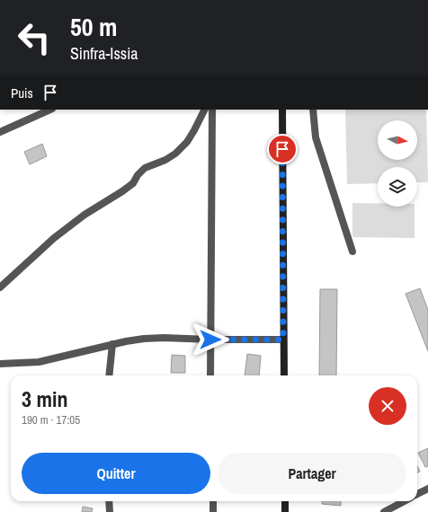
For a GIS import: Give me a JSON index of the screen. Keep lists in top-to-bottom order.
{
  "north": "right",
  "page": {
    "turn": ["50 m", "Sinfra-Issia"],
    "then": "Puis",
    "heading": ["3 min", "190 m · 17:05"],
    "buttons": ["Quitter", "Partager"]
  }
}
